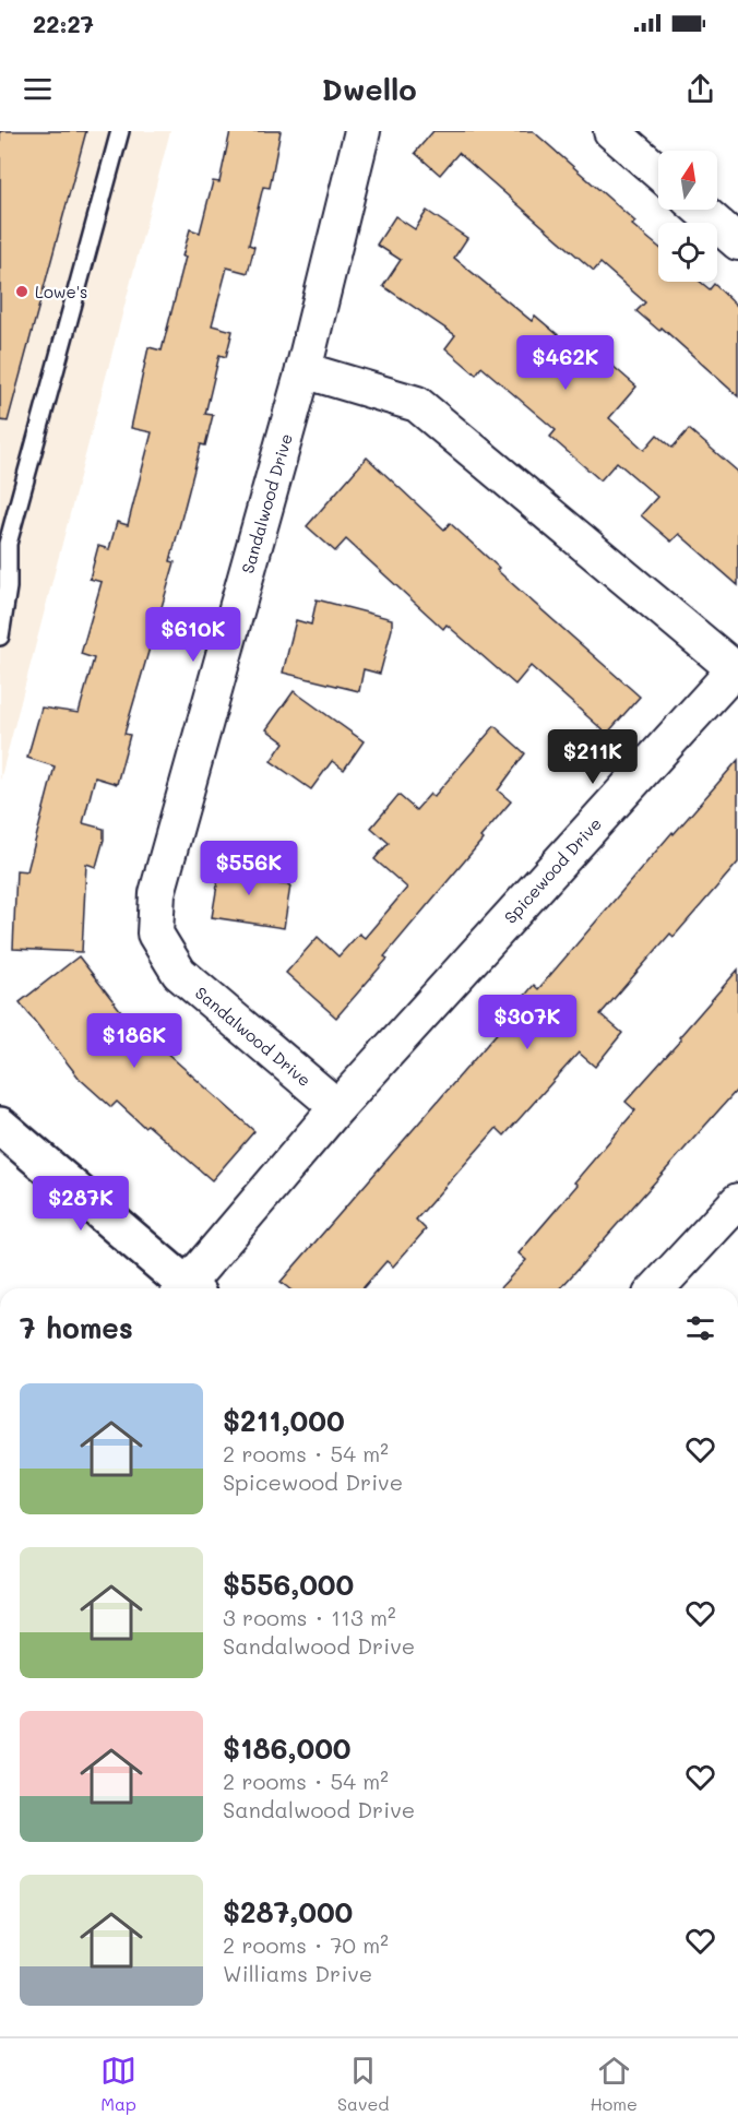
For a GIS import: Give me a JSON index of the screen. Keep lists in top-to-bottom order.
{
  "streets": {
    "street": ["Sandalwood Drive", "Spicewood Drive"]
  },
  "crossings": [
    ["Sandalwood Drive", "Spicewood Drive"]
  ],
  "places": ["Lowe's"],
  "north": "top",
  "page": {
    "status": "22:27",
    "header": "Dwello",
    "price": [
      "$462K",
      "$610K",
      "$211K",
      "$556K",
      "$307K",
      "$186K",
      "$287K"
    ],
    "heading": "7 homes",
    "list": [
      {
        "name": "$211,000",
        "note": "2 rooms · 54 m² · Spicewood Drive"
      },
      {
        "name": "$556,000",
        "note": "3 rooms · 113 m² · Sandalwood Drive"
      },
      {
        "name": "$186,000",
        "note": "2 rooms · 54 m² · Sandalwood Drive"
      },
      {
        "name": "$287,000",
        "note": "2 rooms · 70 m² · Williams Drive"
      }
    ],
    "tabs": ["Map", "Saved", "Home"]
  }
}
